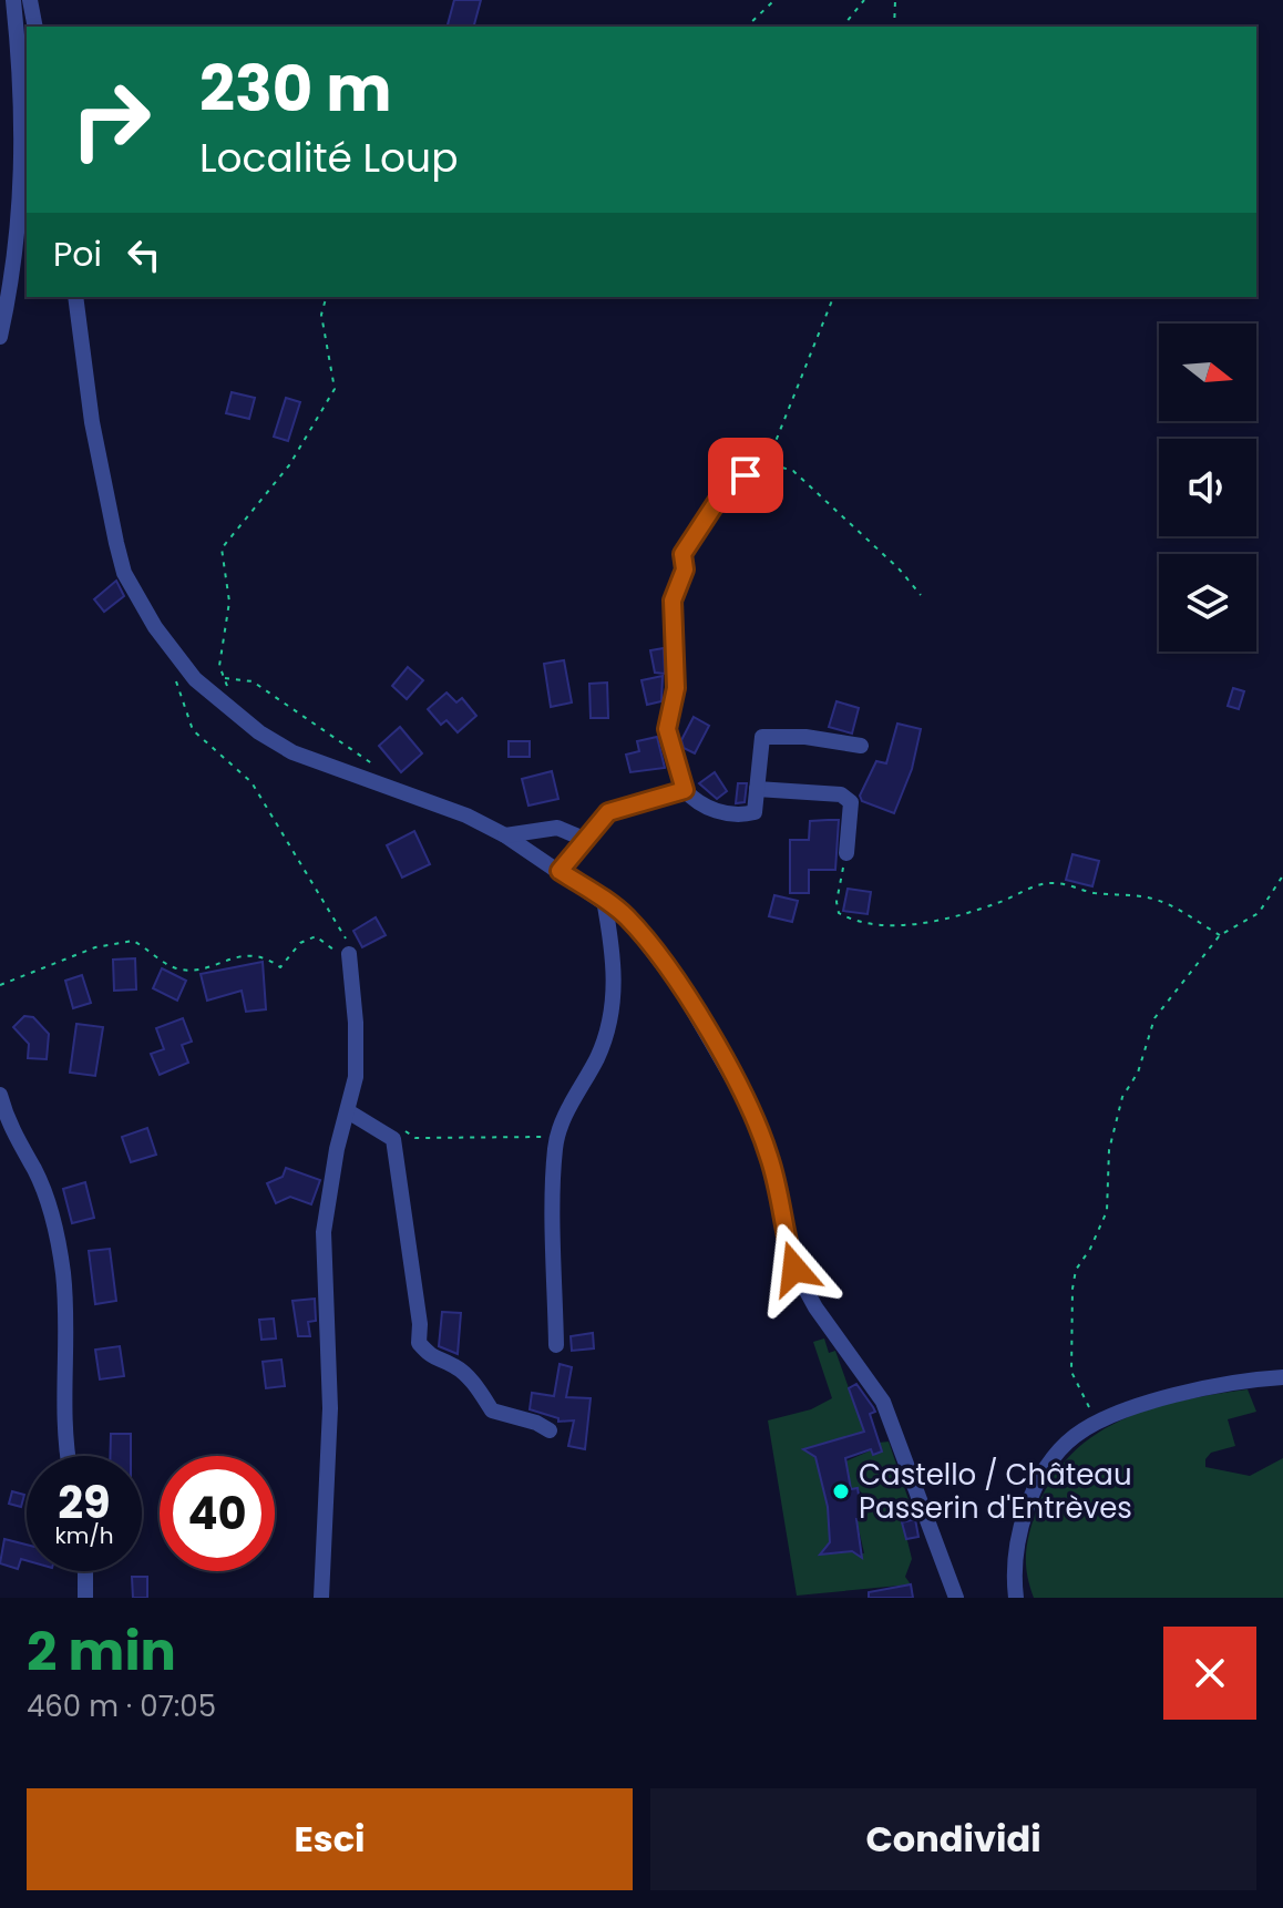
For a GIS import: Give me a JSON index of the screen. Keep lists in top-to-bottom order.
{
  "places": ["Castello / Château Passerin d'Entrèves"],
  "north": "right",
  "page": {
    "turn": ["230 m", "Localité Loup"],
    "then": "Poi",
    "speed": "29 km/h",
    "limit": "40",
    "heading": ["2 min", "460 m · 07:05"],
    "buttons": ["Esci", "Condividi"]
  }
}
